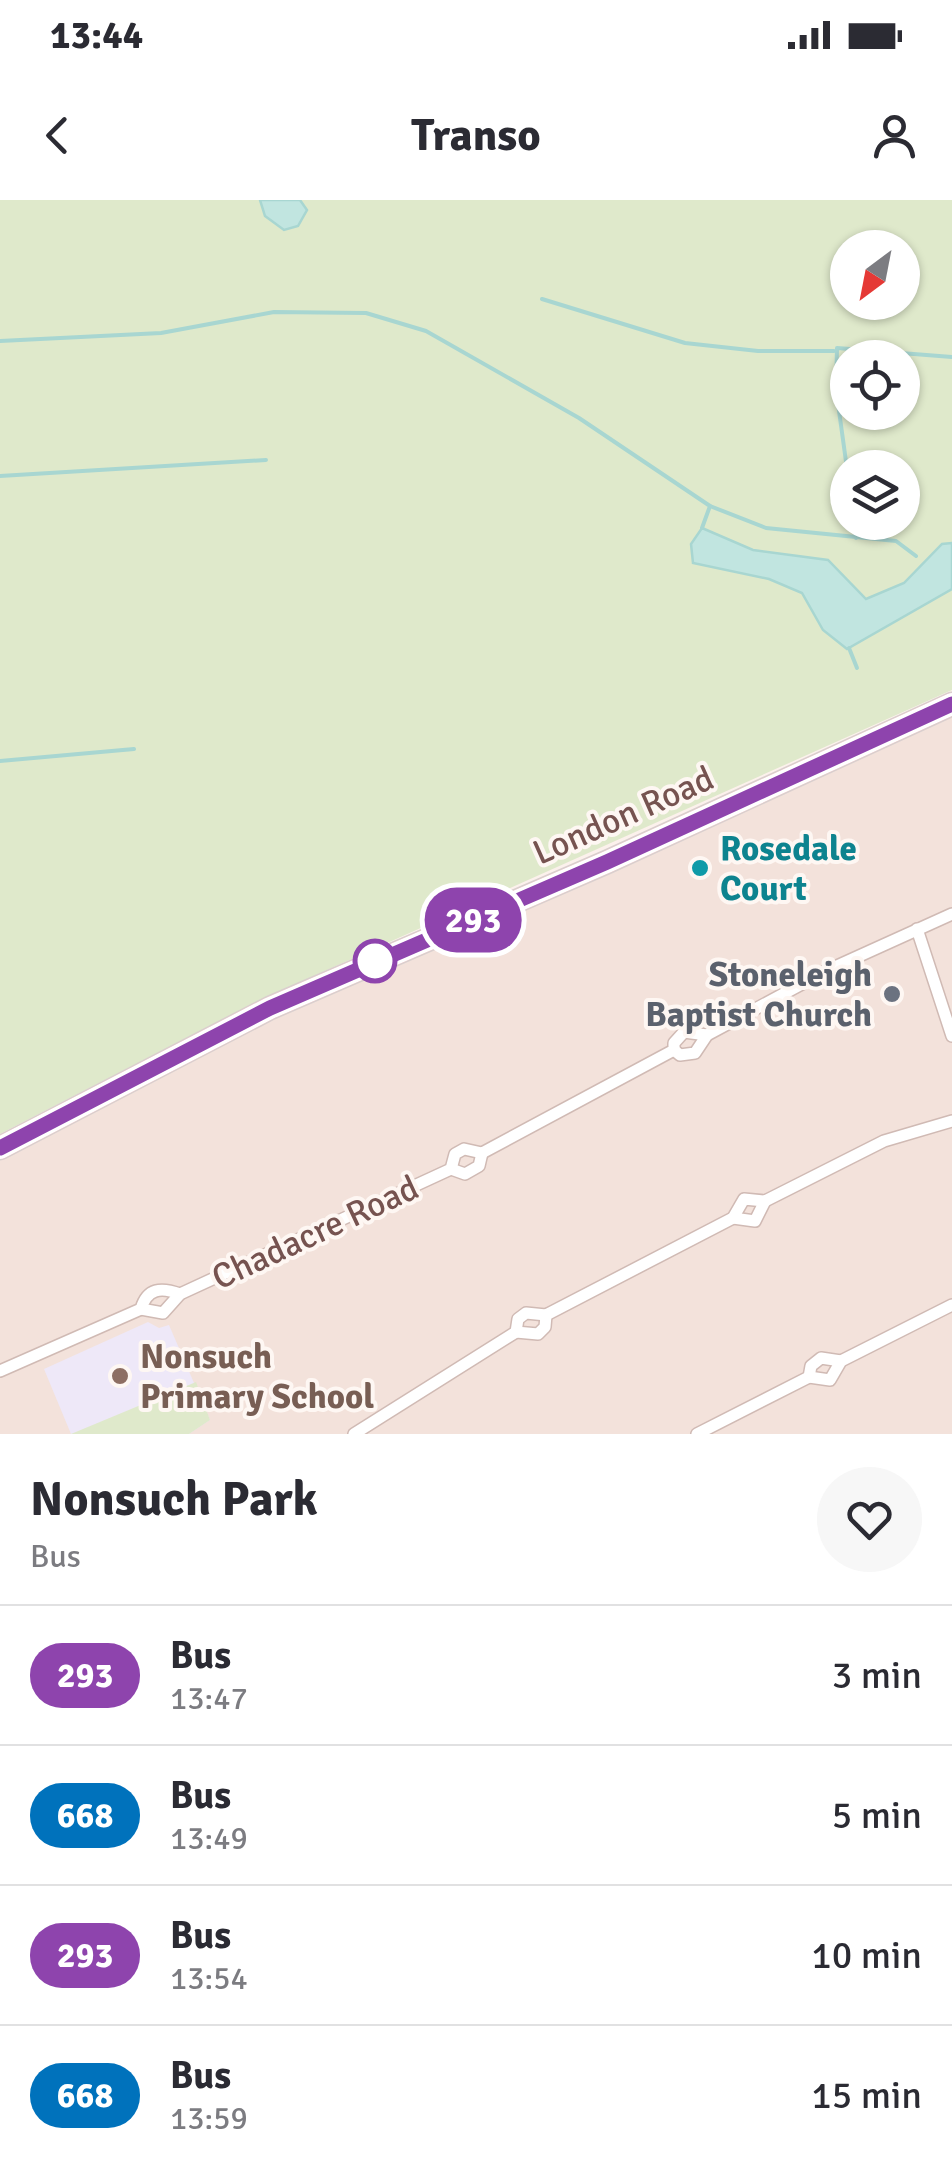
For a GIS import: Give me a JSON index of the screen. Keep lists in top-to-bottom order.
{
  "streets": {
    "highway": ["London Road"],
    "street": ["Chadacre Road"]
  },
  "places": ["Rosedale Court", "Stoneleigh Baptist Church", "Nonsuch Primary School"],
  "lines": ["bus line 293"],
  "north": "bottom left",
  "page": {
    "status": "13:44",
    "header": "Transo",
    "on_map": "293",
    "heading": ["Nonsuch Park", "Bus"],
    "list": [
      {
        "mark": "293",
        "name": "Bus",
        "note": "13:47",
        "value": "3 min"
      },
      {
        "mark": "668",
        "name": "Bus",
        "note": "13:49",
        "value": "5 min"
      },
      {
        "mark": "293",
        "name": "Bus",
        "note": "13:54",
        "value": "10 min"
      },
      {
        "mark": "668",
        "name": "Bus",
        "note": "13:59",
        "value": "15 min"
      }
    ]
  }
}
